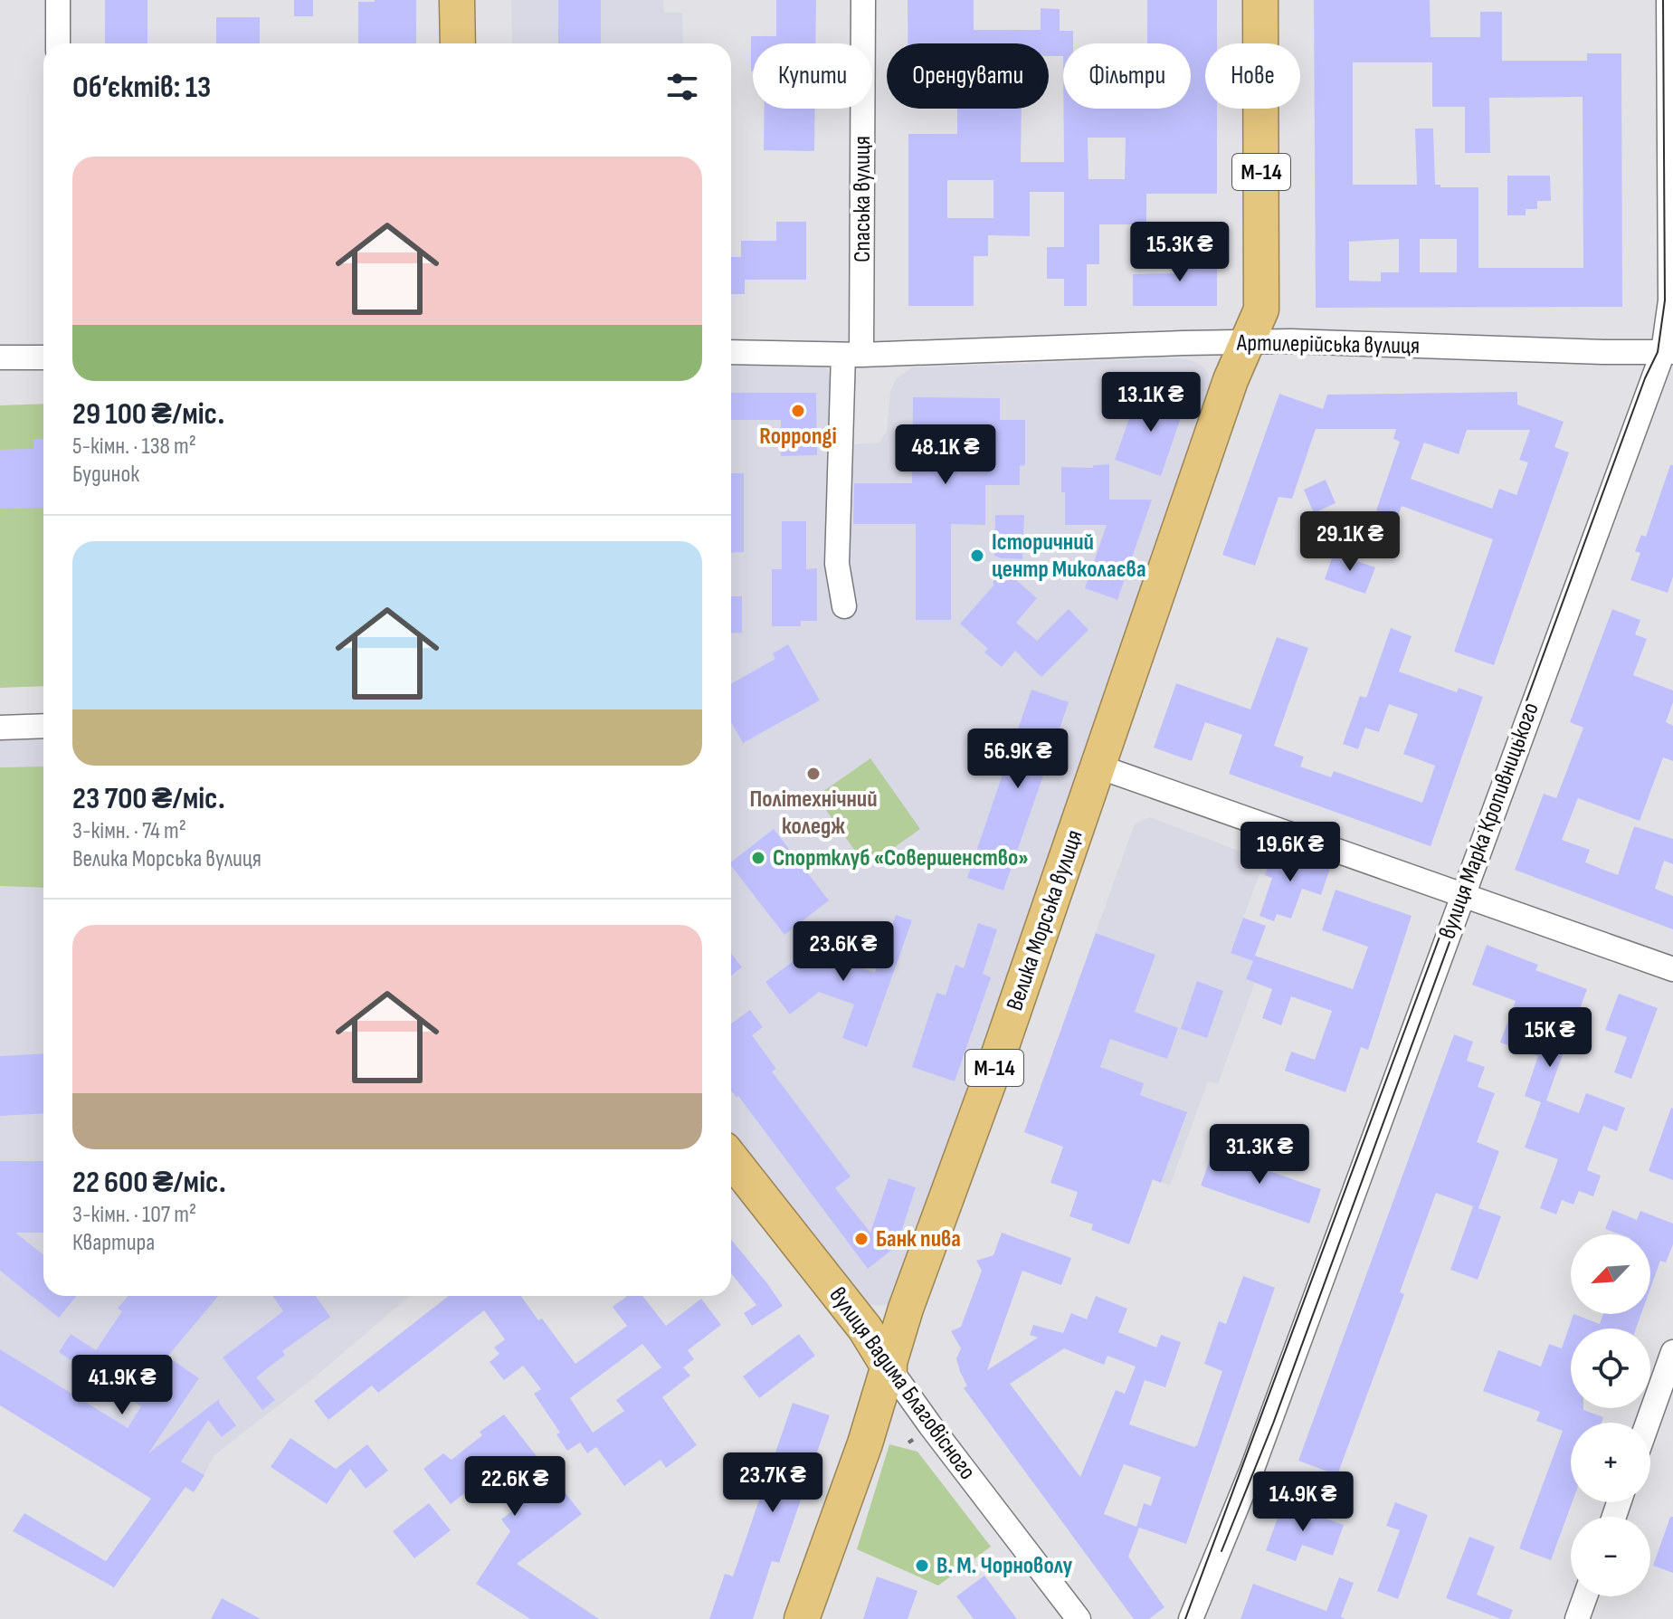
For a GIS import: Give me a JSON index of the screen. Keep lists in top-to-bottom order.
{
  "streets": {
    "highway": ["М-14", "Велика Морська вулиця", "вулиця Вадима Благовісного"],
    "street": ["Спаська вулиця", "Артилерійська вулиця", "вулиця Марка Кропивницького"]
  },
  "crossings": [
    ["Спаська вулиця", "Артилерійська вулиця"],
    ["Артилерійська вулиця", "вулиця Марка Кропивницького"],
    ["Артилерійська вулиця", "Велика Морська вулиця"],
    ["Велика Морська вулиця", "вулиця Вадима Благовісного"]
  ],
  "places": [
    "Roppongi",
    "Історичний центр Миколаєва",
    "Політехнічний коледж",
    "Спортклуб «Совершенство»",
    "Банк пива",
    "В. М. Чорноволу"
  ],
  "north": "bottom left",
  "page": {
    "chip": [
      "Купити",
      "Орендувати",
      "Фільтри",
      "Нове"
    ],
    "heading": "Об’єктів: 13",
    "list": [
      {
        "name": "29 100 ₴/міс.",
        "note": "5-кімн. · 138 m² · Будинок"
      },
      {
        "name": "23 700 ₴/міс.",
        "note": "3-кімн. · 74 m² · Велика Морська вулиця"
      },
      {
        "name": "22 600 ₴/міс.",
        "note": "3-кімн. · 107 m² · Квартира"
      }
    ],
    "price": [
      "15.3K ₴",
      "13.1K ₴",
      "48.1K ₴",
      "29.1K ₴",
      "56.9K ₴",
      "19.6K ₴",
      "23.6K ₴",
      "15K ₴",
      "31.3K ₴",
      "41.9K ₴",
      "23.7K ₴",
      "22.6K ₴",
      "14.9K ₴"
    ],
    "map_buttons": ["+", "−"]
  }
}
